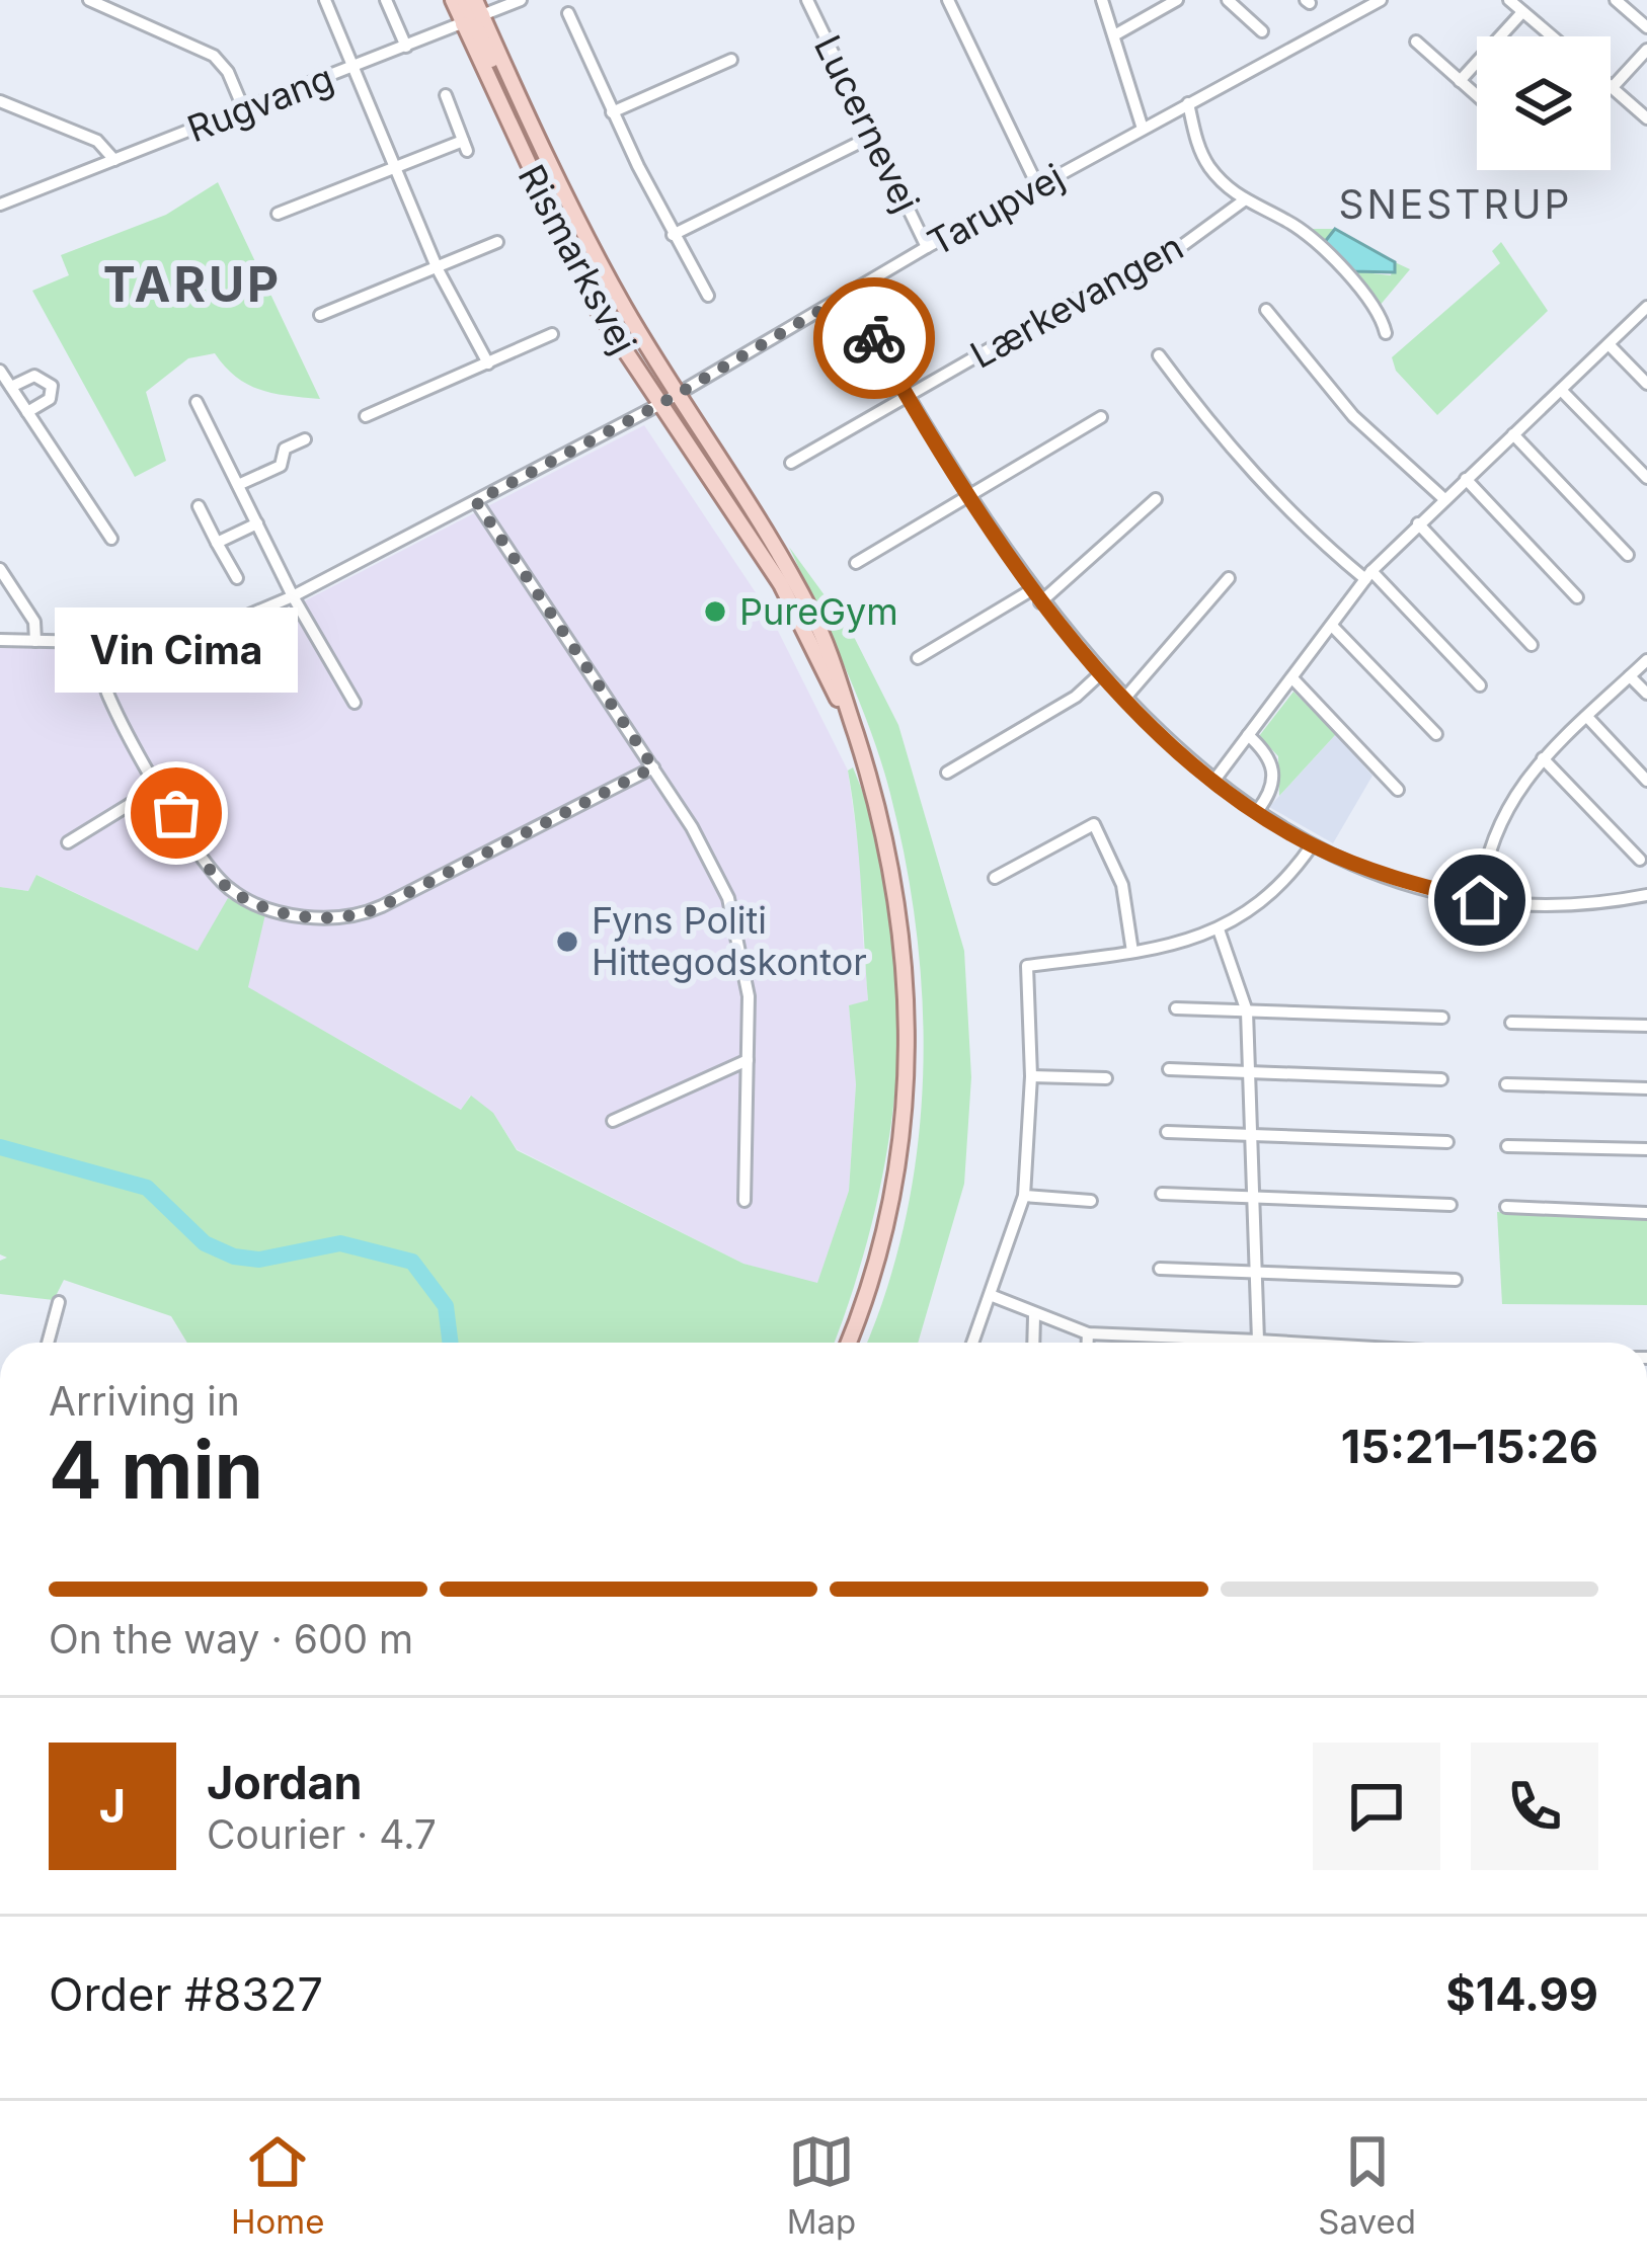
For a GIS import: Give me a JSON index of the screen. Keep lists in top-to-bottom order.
{
  "streets": {
    "main road": ["Rismarksvej"],
    "street": [
      "Rugvang",
      "Lucernevej",
      "Tarupvej",
      "Lærkevangen"
    ]
  },
  "crossings": [
    ["Rugvang", "Rismarksvej"],
    ["Lucernevej", "Tarupvej"],
    ["Tarupvej", "Rismarksvej"]
  ],
  "districts": ["SNESTRUP", "TARUP"],
  "places": ["PureGym", "Vin Cima", "Fyns Politi Hittegodskontor"],
  "page": {
    "bubble": "Vin Cima",
    "heading": ["4 min", "Arriving in", "15:21–15:26"],
    "panel": [
      "Jordan",
      "Courier · 4.7",
      "Order #8327",
      "$14.99"
    ],
    "bar": "On the way · 600 m",
    "round": "J",
    "tabs": ["Home", "Map", "Saved"]
  }
}
